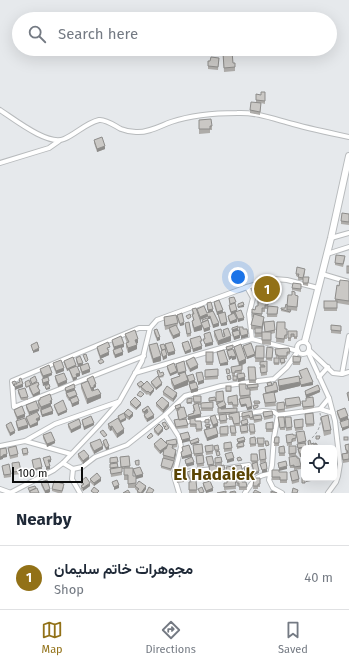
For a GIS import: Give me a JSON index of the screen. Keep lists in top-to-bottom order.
{
  "districts": ["El Hadaiek"],
  "scale_bar": "100 m",
  "page": {
    "search": "Search here",
    "pins": "1",
    "scale": "100 m",
    "heading": "Nearby",
    "list": [
      {
        "mark": "1",
        "name": "مجوهرات خاتم سليمان",
        "note": "Shop",
        "value": "40 m"
      }
    ],
    "nav": ["Map", "Directions", "Saved"]
  }
}
